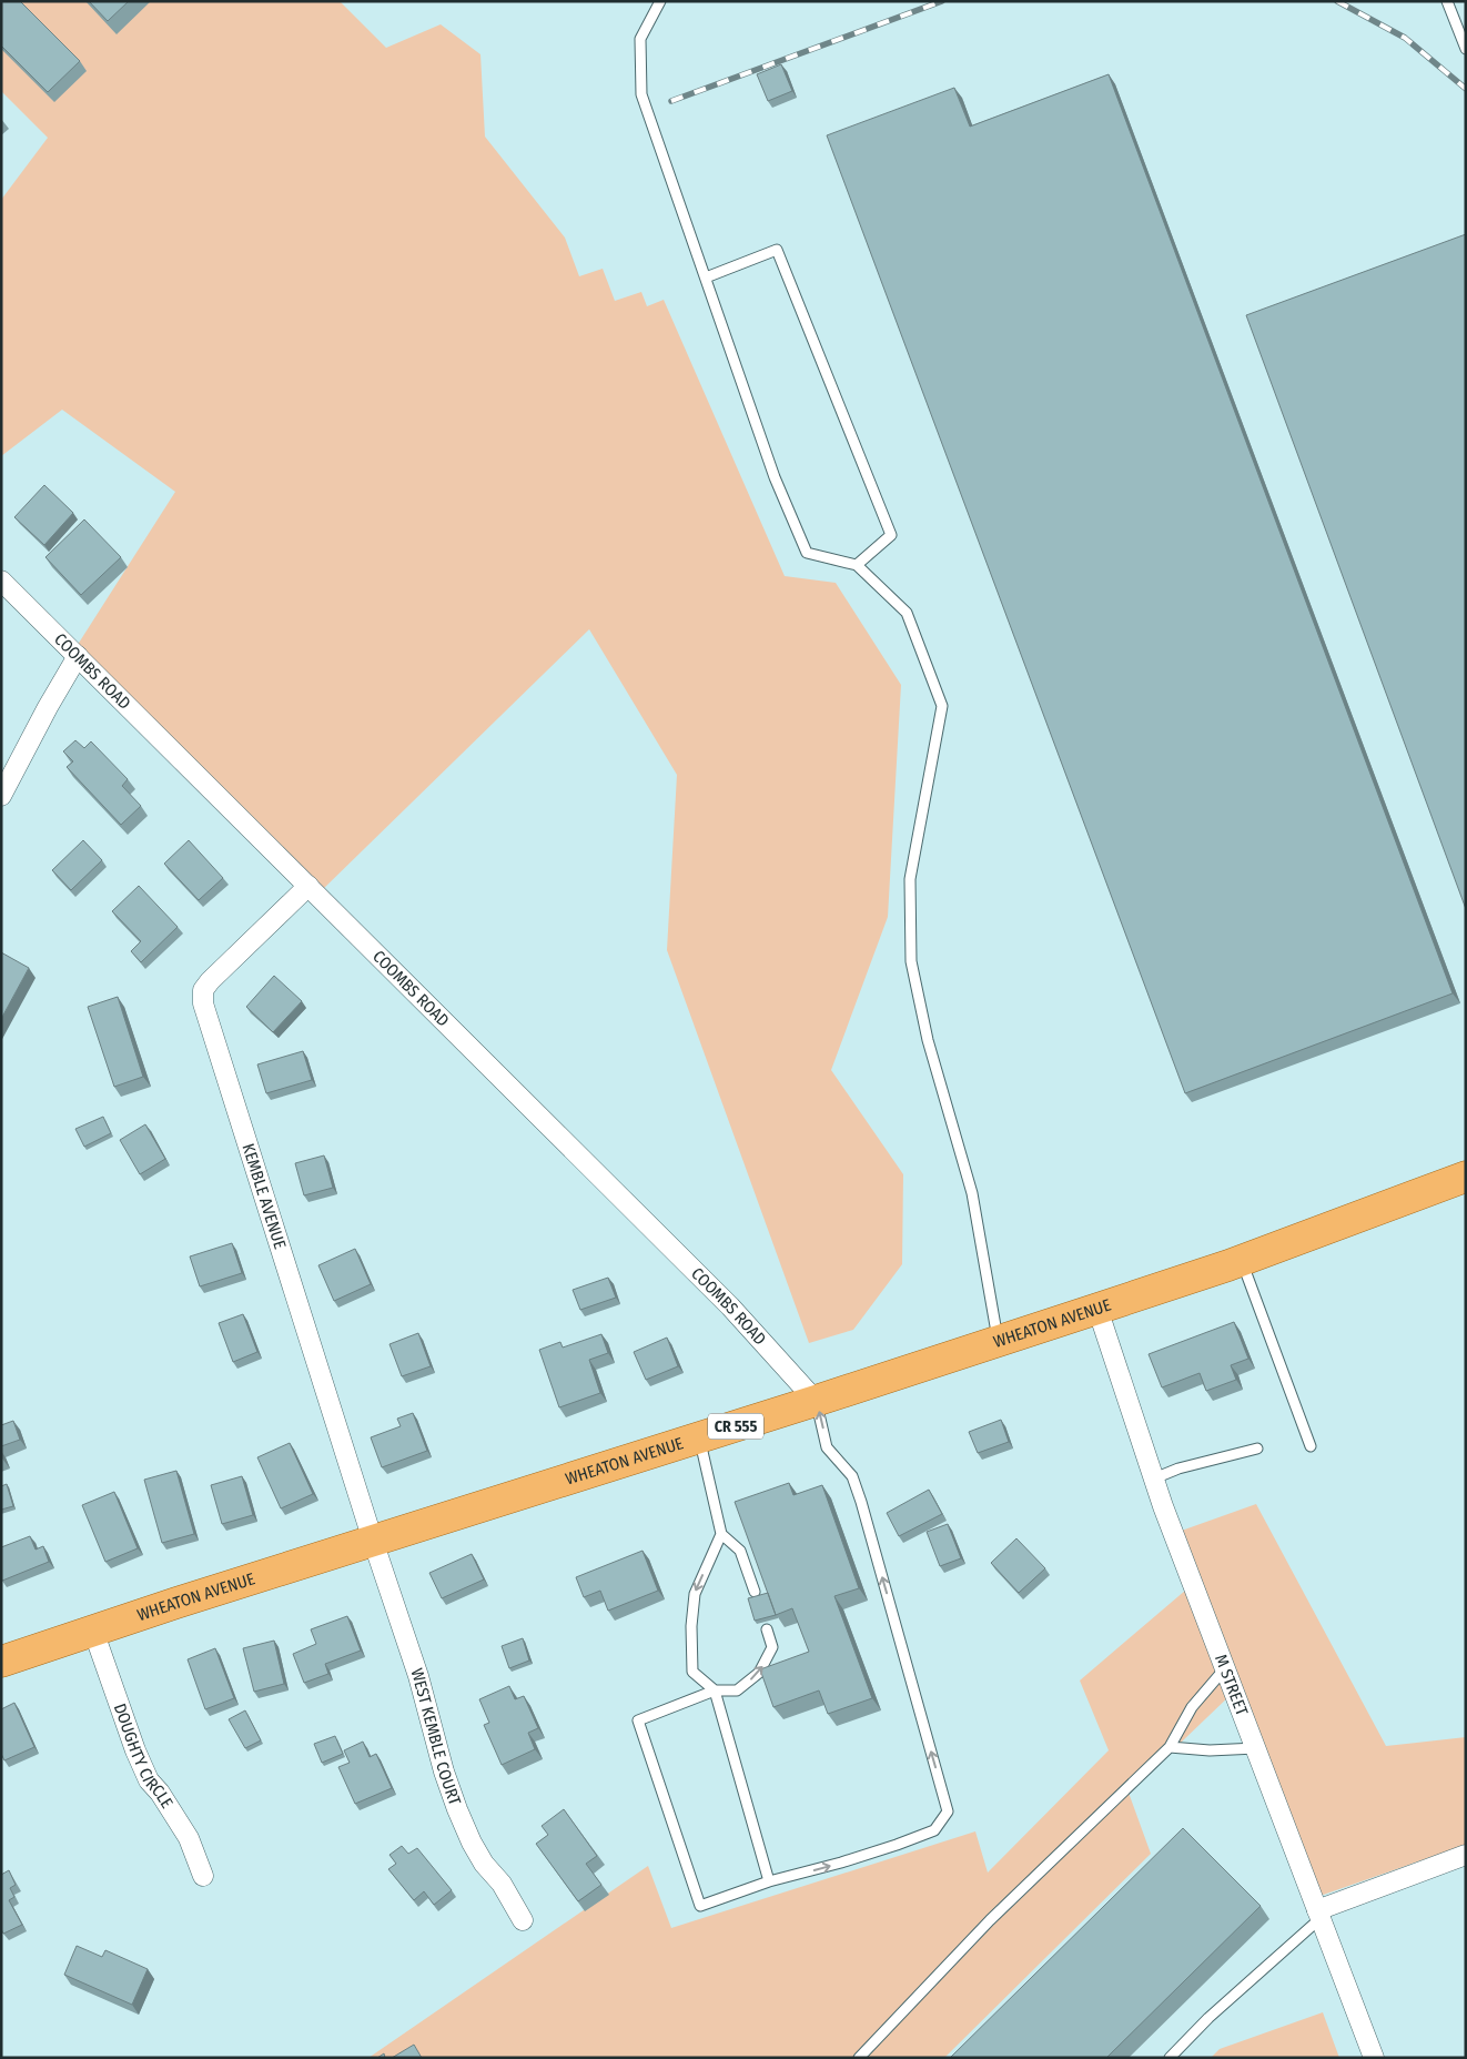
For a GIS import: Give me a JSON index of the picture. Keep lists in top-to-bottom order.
{
  "streets": {
    "main road": ["WHEATON AVENUE", "CR 555"],
    "street": [
      "COOMBS ROAD",
      "KEMBLE AVENUE",
      "M STREET",
      "WEST KEMBLE COURT",
      "DOUGHTY CIRCLE"
    ]
  },
  "crossings": [
    ["COOMBS ROAD", "KEMBLE AVENUE"],
    ["COOMBS ROAD", "WHEATON AVENUE"],
    ["KEMBLE AVENUE", "WHEATON AVENUE"],
    ["KEMBLE AVENUE", "WEST KEMBLE COURT"],
    ["WHEATON AVENUE", "M STREET"],
    ["WHEATON AVENUE", "WEST KEMBLE COURT"],
    ["WHEATON AVENUE", "DOUGHTY CIRCLE"]
  ]
}
